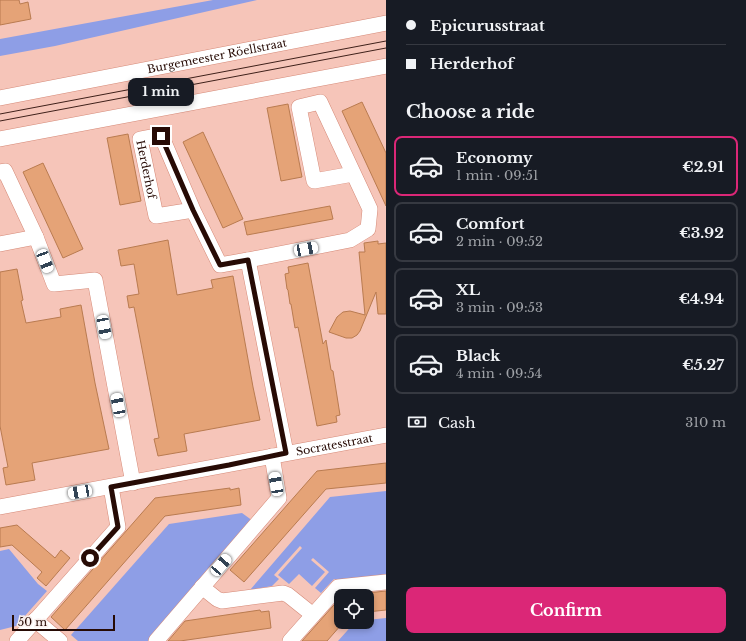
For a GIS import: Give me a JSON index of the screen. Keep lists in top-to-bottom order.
{
  "streets": {
    "street": ["Burgemeester Röellstraat", "Herderhof", "Socratesstraat"]
  },
  "scale_bar": "50 m",
  "page": {
    "banner": ["Epicurusstraat", "Herderhof"],
    "bubble": "1 min",
    "heading": "Choose a ride",
    "list": [
      {
        "name": "Economy",
        "note": "1 min · 09:51",
        "value": "€2.91"
      },
      {
        "name": "Comfort",
        "note": "2 min · 09:52",
        "value": "€3.92"
      },
      {
        "name": "XL",
        "note": "3 min · 09:53",
        "value": "€4.94"
      },
      {
        "name": "Black",
        "note": "4 min · 09:54",
        "value": "€5.27"
      }
    ],
    "pay": ["Cash", "310 m"],
    "buttons": "Confirm",
    "scale": "50 m"
  }
}
